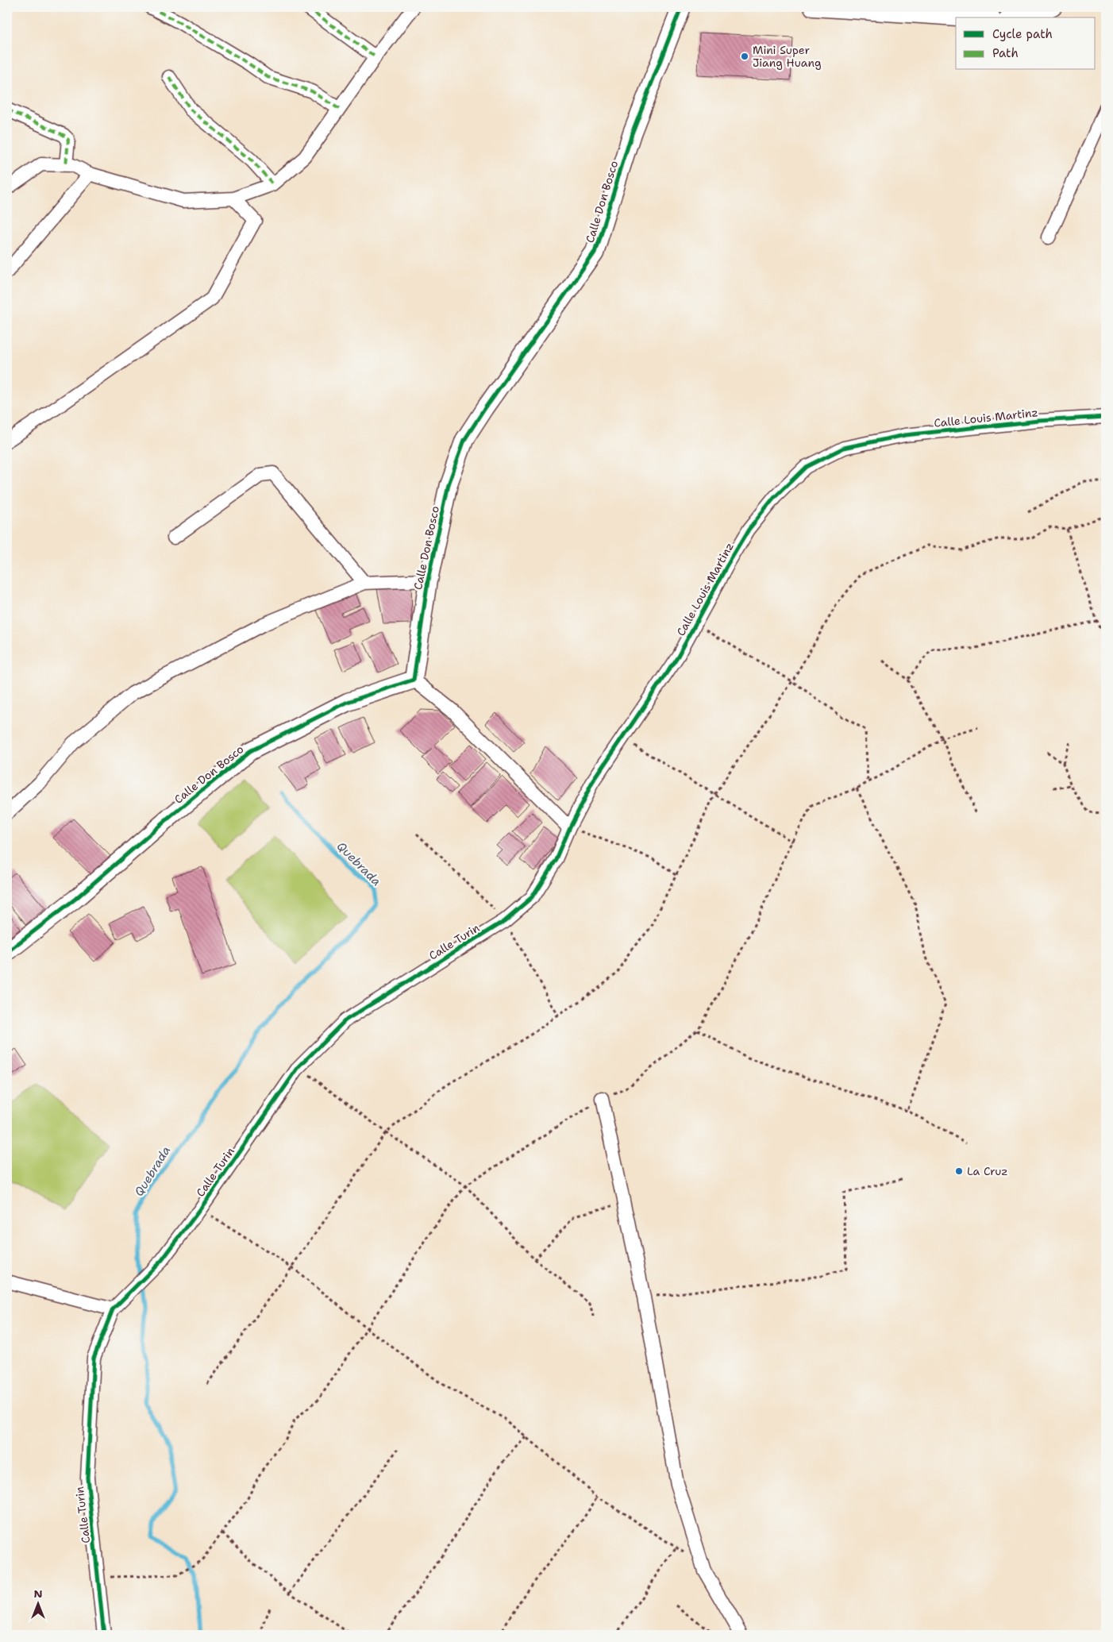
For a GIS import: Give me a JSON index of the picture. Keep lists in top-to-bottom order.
{
  "streets": {
    "street": ["Calle Don Bosco", "Calle Louis Martinz", "Calle Turin"]
  },
  "crossings": [
    ["Calle Louis Martinz", "Calle Turin"]
  ],
  "water": ["Quebrada"],
  "places": ["Mini Super Jiang Huang", "La Cruz"],
  "legend": ["Cycle path", "Path"],
  "north": "top"
}
